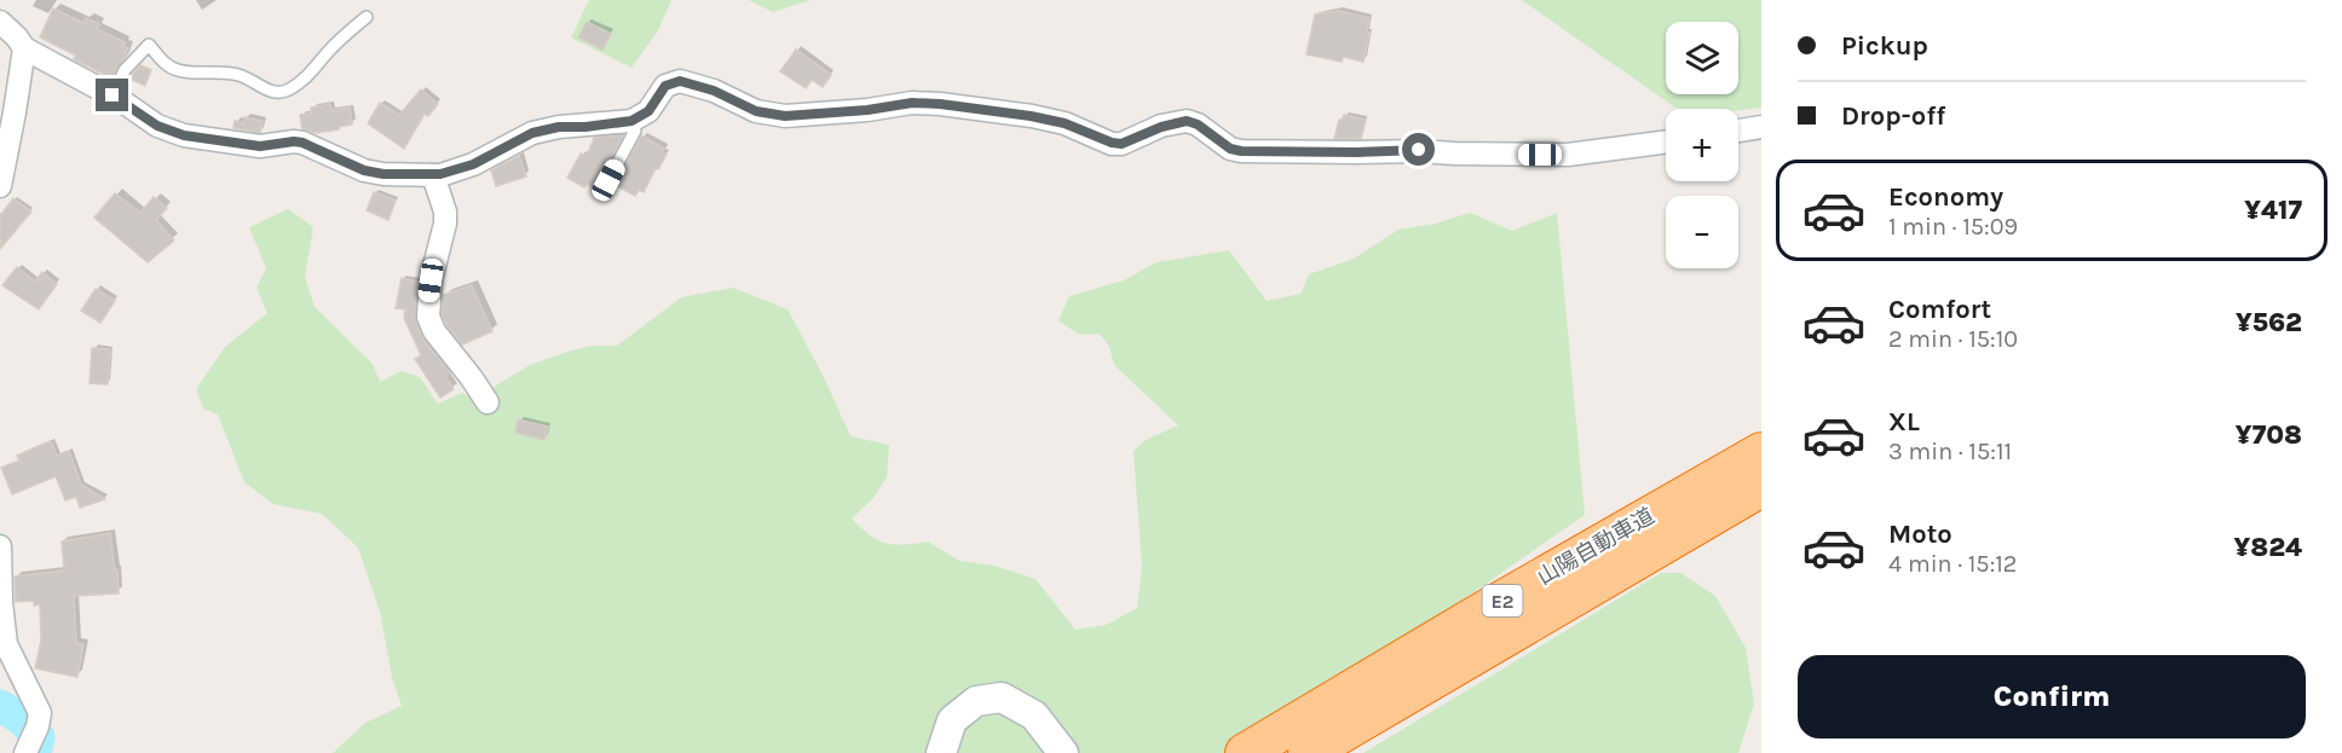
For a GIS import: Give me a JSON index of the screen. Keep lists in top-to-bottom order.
{
  "streets": {
    "highway": ["山陽自動車道", "E2"]
  },
  "page": {
    "banner": ["Pickup", "Drop-off"],
    "map_buttons": ["+", "−"],
    "list": [
      {
        "name": "Economy",
        "note": "1 min · 15:09",
        "value": "¥417"
      },
      {
        "name": "Comfort",
        "note": "2 min · 15:10",
        "value": "¥562"
      },
      {
        "name": "XL",
        "note": "3 min · 15:11",
        "value": "¥708"
      },
      {
        "name": "Moto",
        "note": "4 min · 15:12",
        "value": "¥824"
      }
    ],
    "buttons": "Confirm"
  }
}
